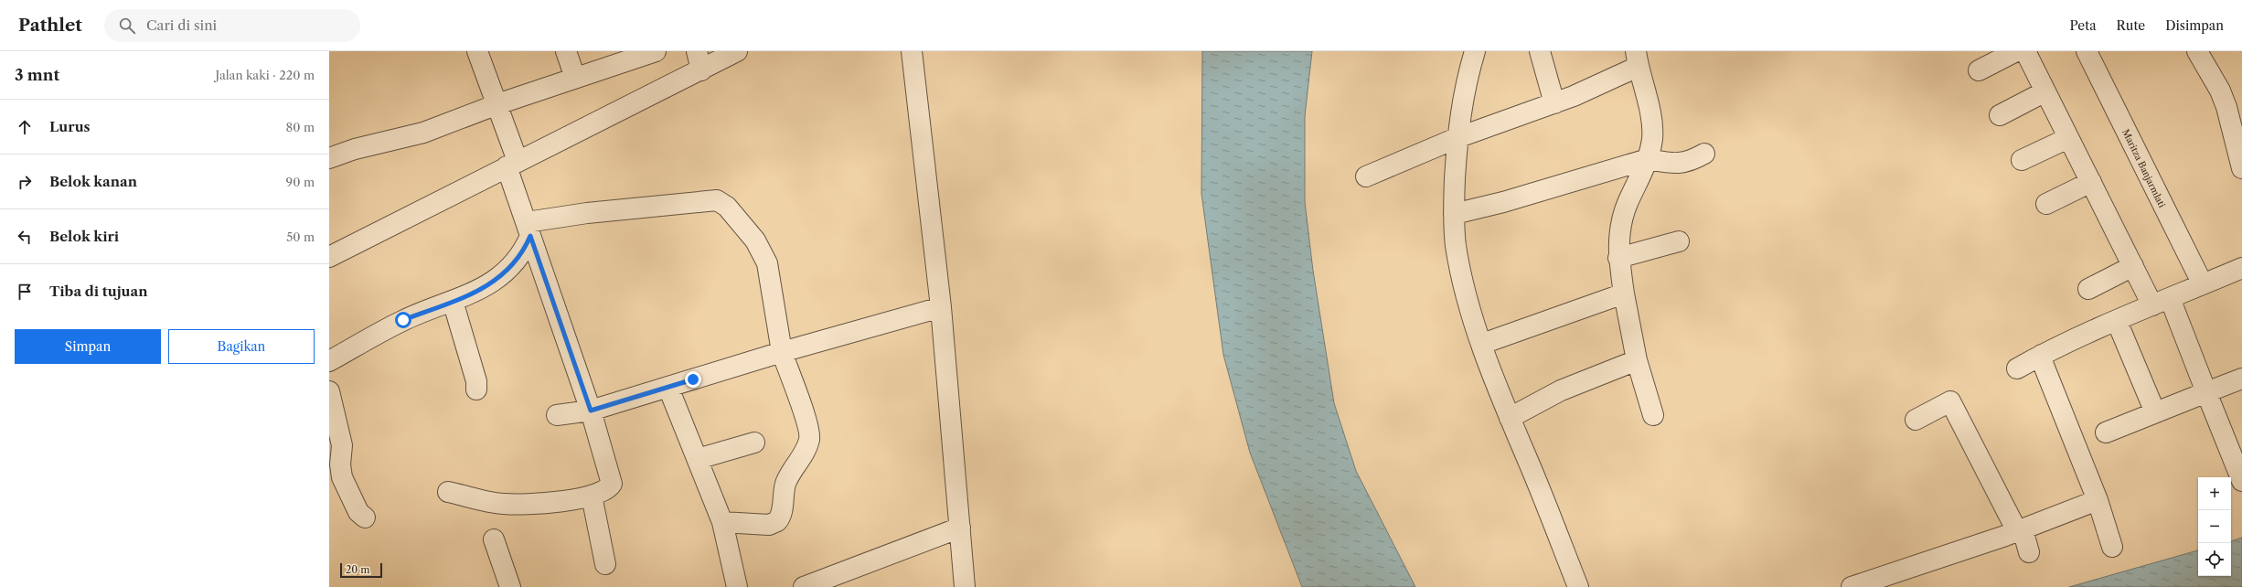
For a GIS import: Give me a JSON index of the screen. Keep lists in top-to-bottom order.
{
  "streets": {
    "street": ["Maritza Banjarmlati"]
  },
  "scale_bar": "20 m",
  "page": {
    "header": "Pathlet",
    "search": "Cari di sini",
    "nav": ["Peta", "Rute", "Disimpan"],
    "heading": ["3 mnt", "Jalan kaki · 220 m"],
    "list": [
      ["Lurus", "80 m"],
      ["Belok kanan", "90 m"],
      ["Belok kiri", "50 m"],
      "Tiba di tujuan"
    ],
    "buttons": ["Simpan", "Bagikan"],
    "map_buttons": ["+", "−"],
    "scale": "20 m"
  }
}
